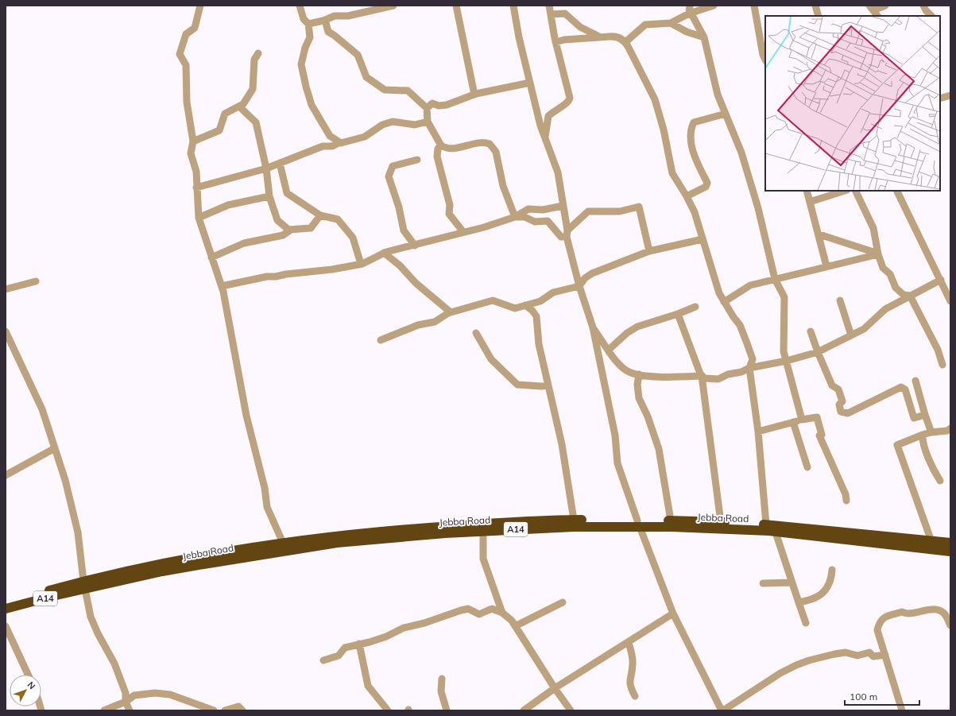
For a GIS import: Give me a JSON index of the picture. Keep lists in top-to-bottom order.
{
  "streets": {
    "highway": ["Jebba Road", "A14"]
  },
  "scale_bar": "100 m",
  "north": "top right"
}
